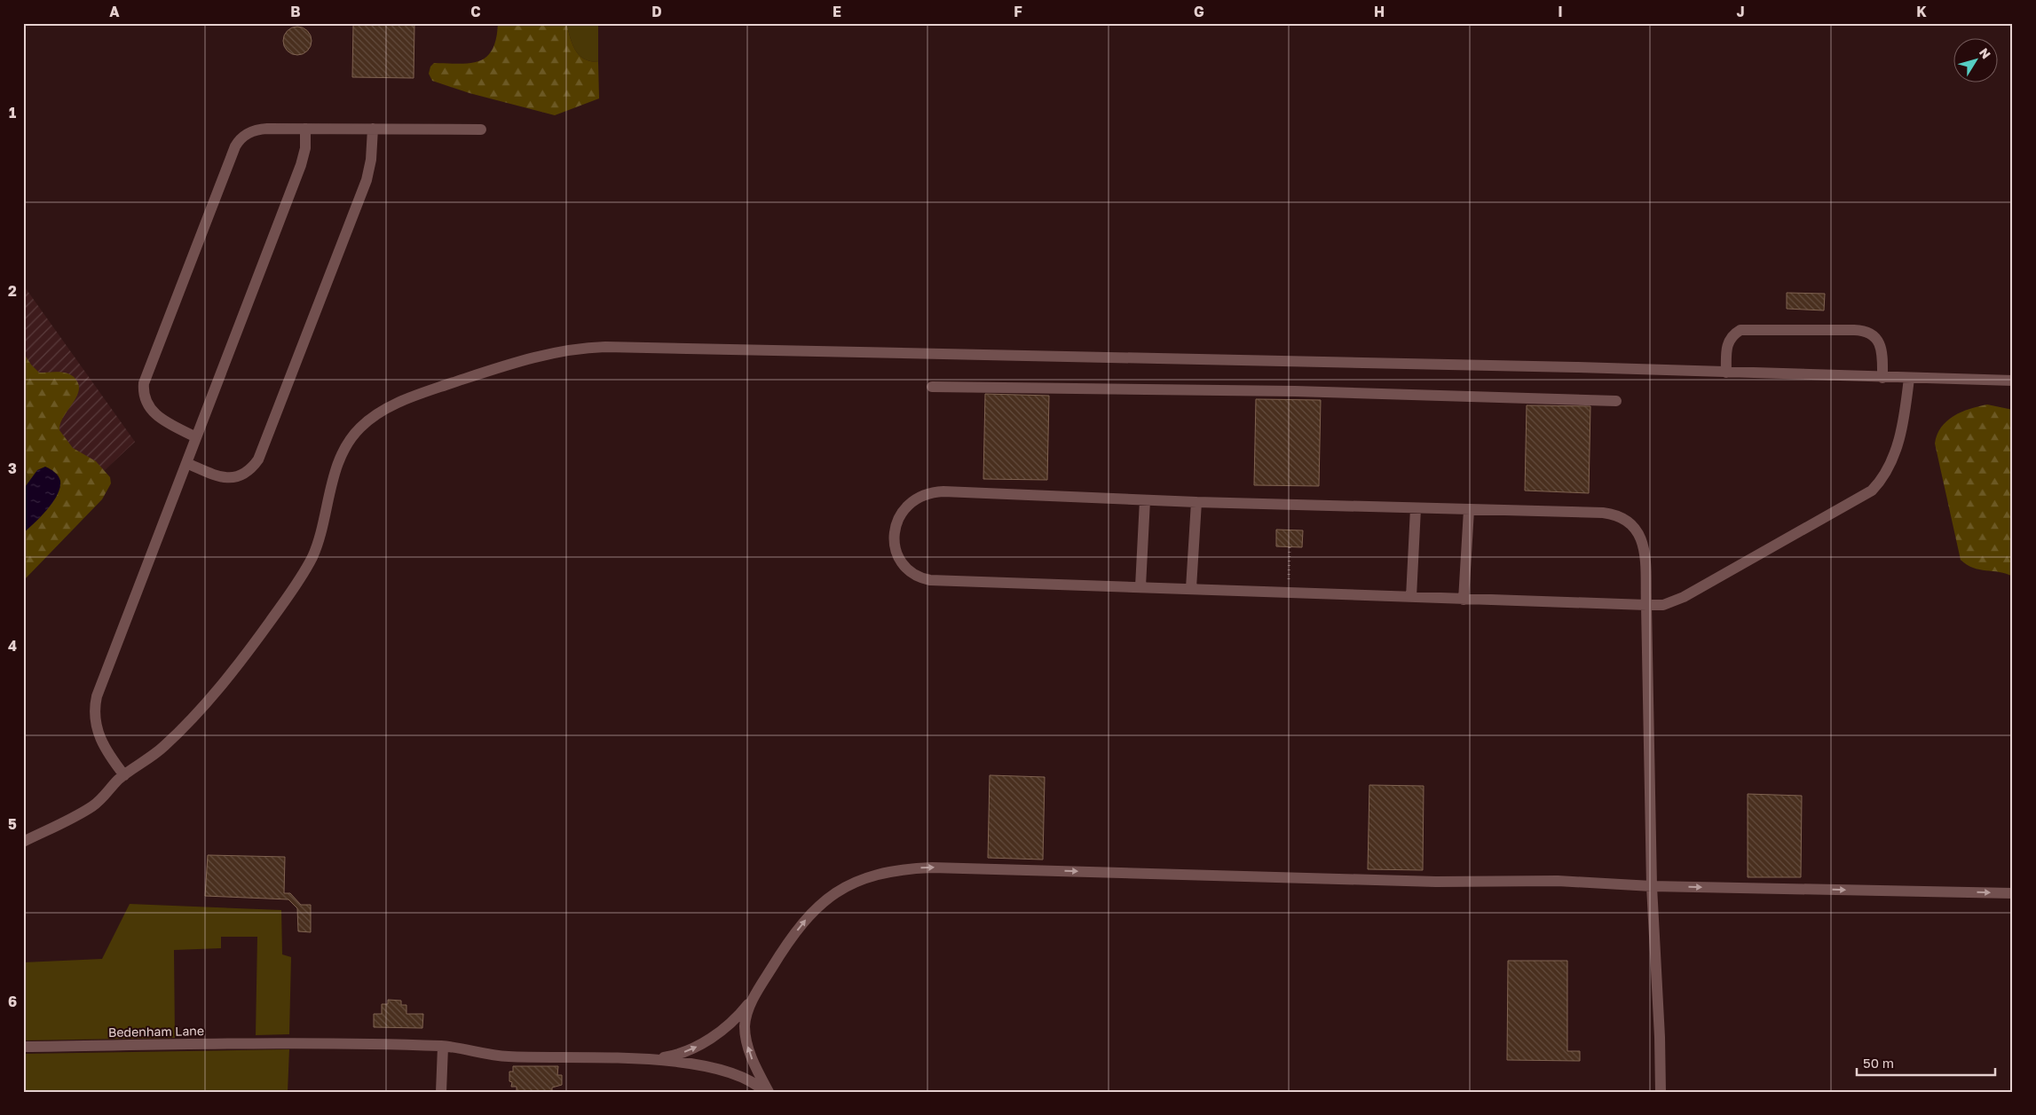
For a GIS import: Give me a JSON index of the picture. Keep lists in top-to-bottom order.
{
  "streets": {
    "street": ["Bedenham Lane"]
  },
  "scale_bar": "50 m",
  "north": "top right",
  "grid": {
    "columns": [
      "A",
      "B",
      "C",
      "D",
      "E",
      "F",
      "G",
      "H",
      "I",
      "J",
      "K"
    ],
    "rows": [
      "1",
      "2",
      "3",
      "4",
      "5",
      "6"
    ]
  }
}
